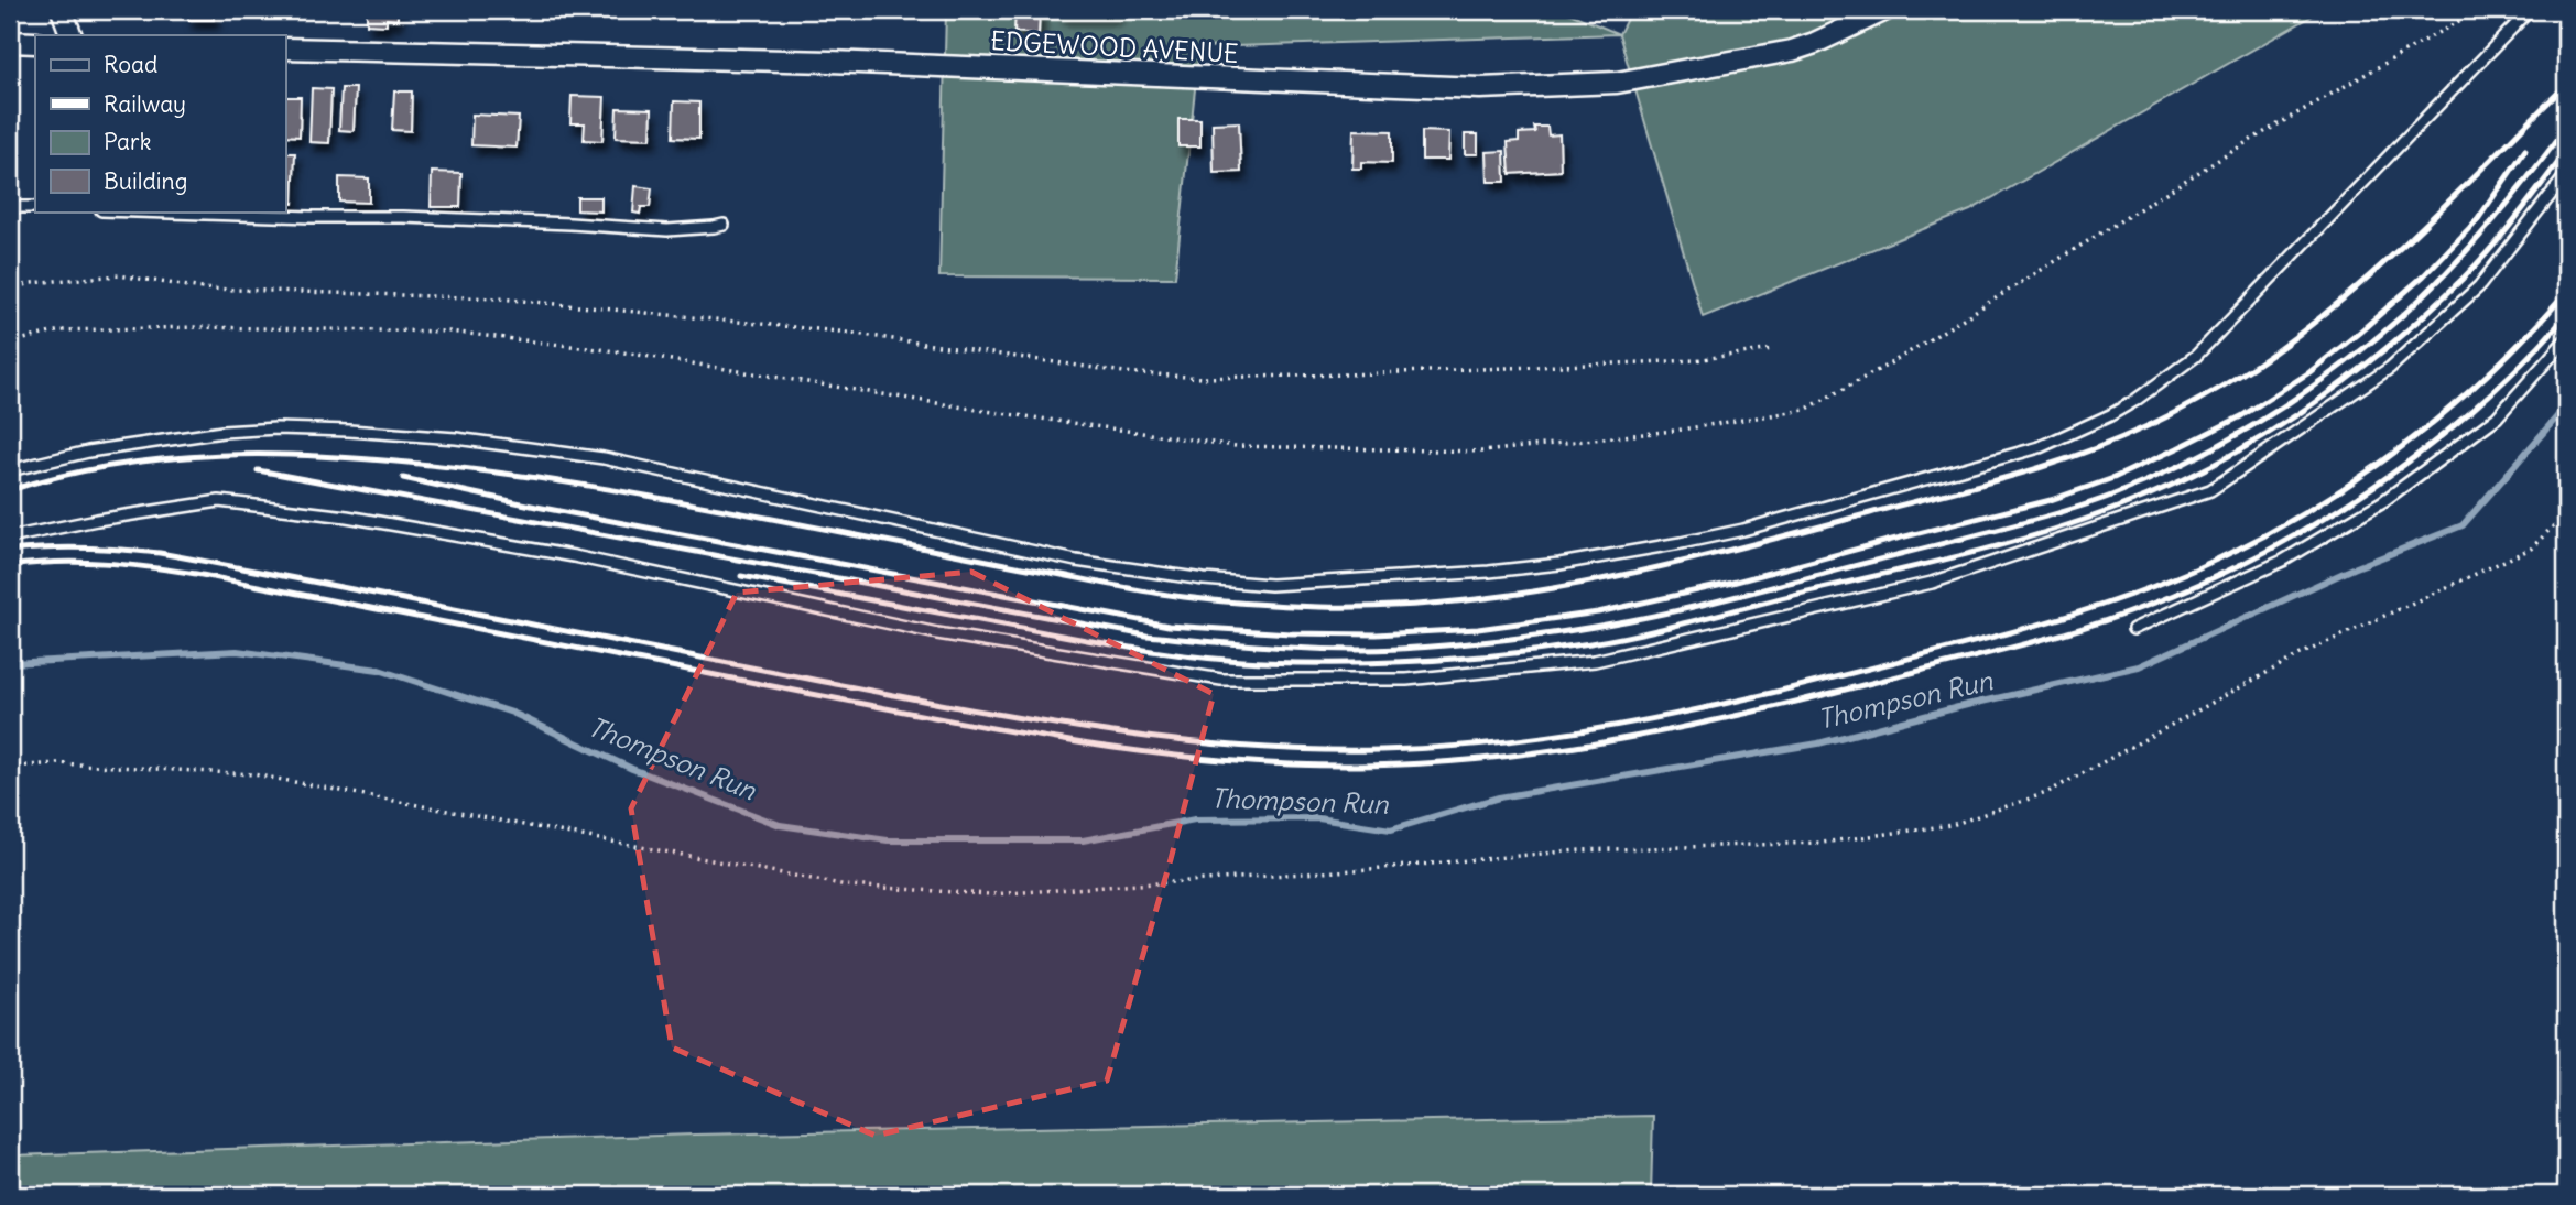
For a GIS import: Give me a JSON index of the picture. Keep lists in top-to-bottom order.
{
  "streets": {
    "street": ["EDGEWOOD AVENUE"]
  },
  "water": ["Thompson Run"],
  "legend": [
    "Road",
    "Railway",
    "Park",
    "Building"
  ]
}
